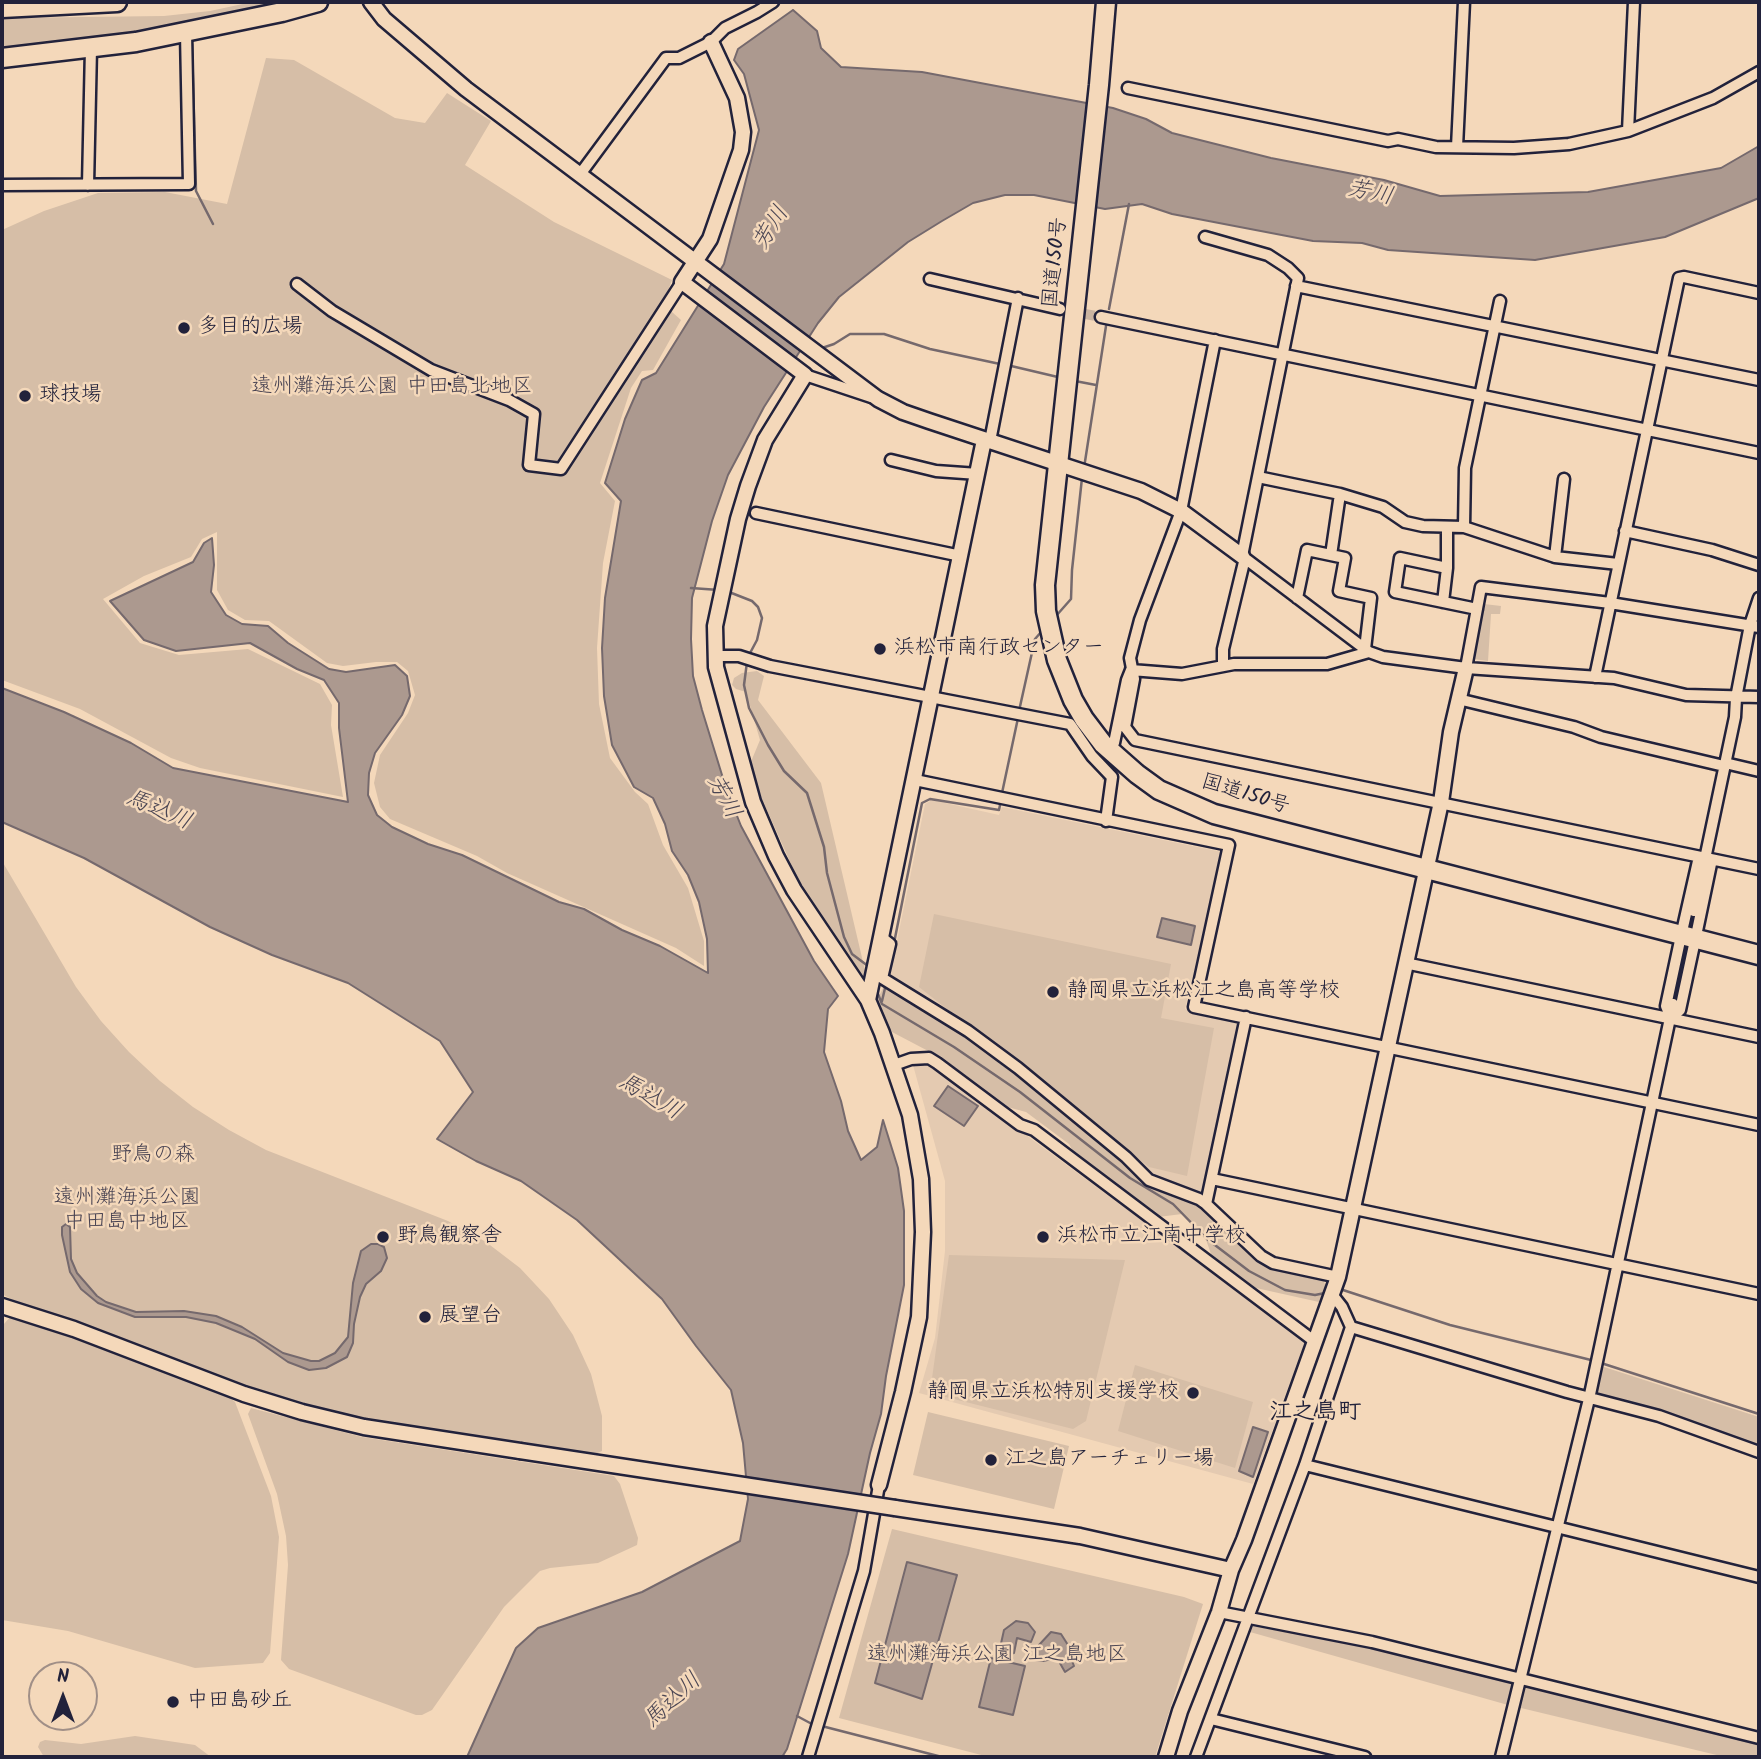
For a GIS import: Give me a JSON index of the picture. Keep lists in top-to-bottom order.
{
  "streets": {
    "highway": ["国道150号"]
  },
  "districts": ["江之島町"],
  "water": ["芳川", "馬込川"],
  "parks": [
    "遠州灘海浜公園 中田島北地区",
    "野鳥の森",
    "遠州灘海浜公園 中田島中地区",
    "遠州灘海浜公園 江之島地区"
  ],
  "places": [
    "多目的広場",
    "球技場",
    "浜松市南行政センター",
    "静岡県立浜松江之島高等学校",
    "野鳥観察舎",
    "浜松市立江南中学校",
    "展望台",
    "静岡県立浜松特別支援学校",
    "江之島アーチェリー場",
    "中田島砂丘"
  ],
  "north": "top"
}
